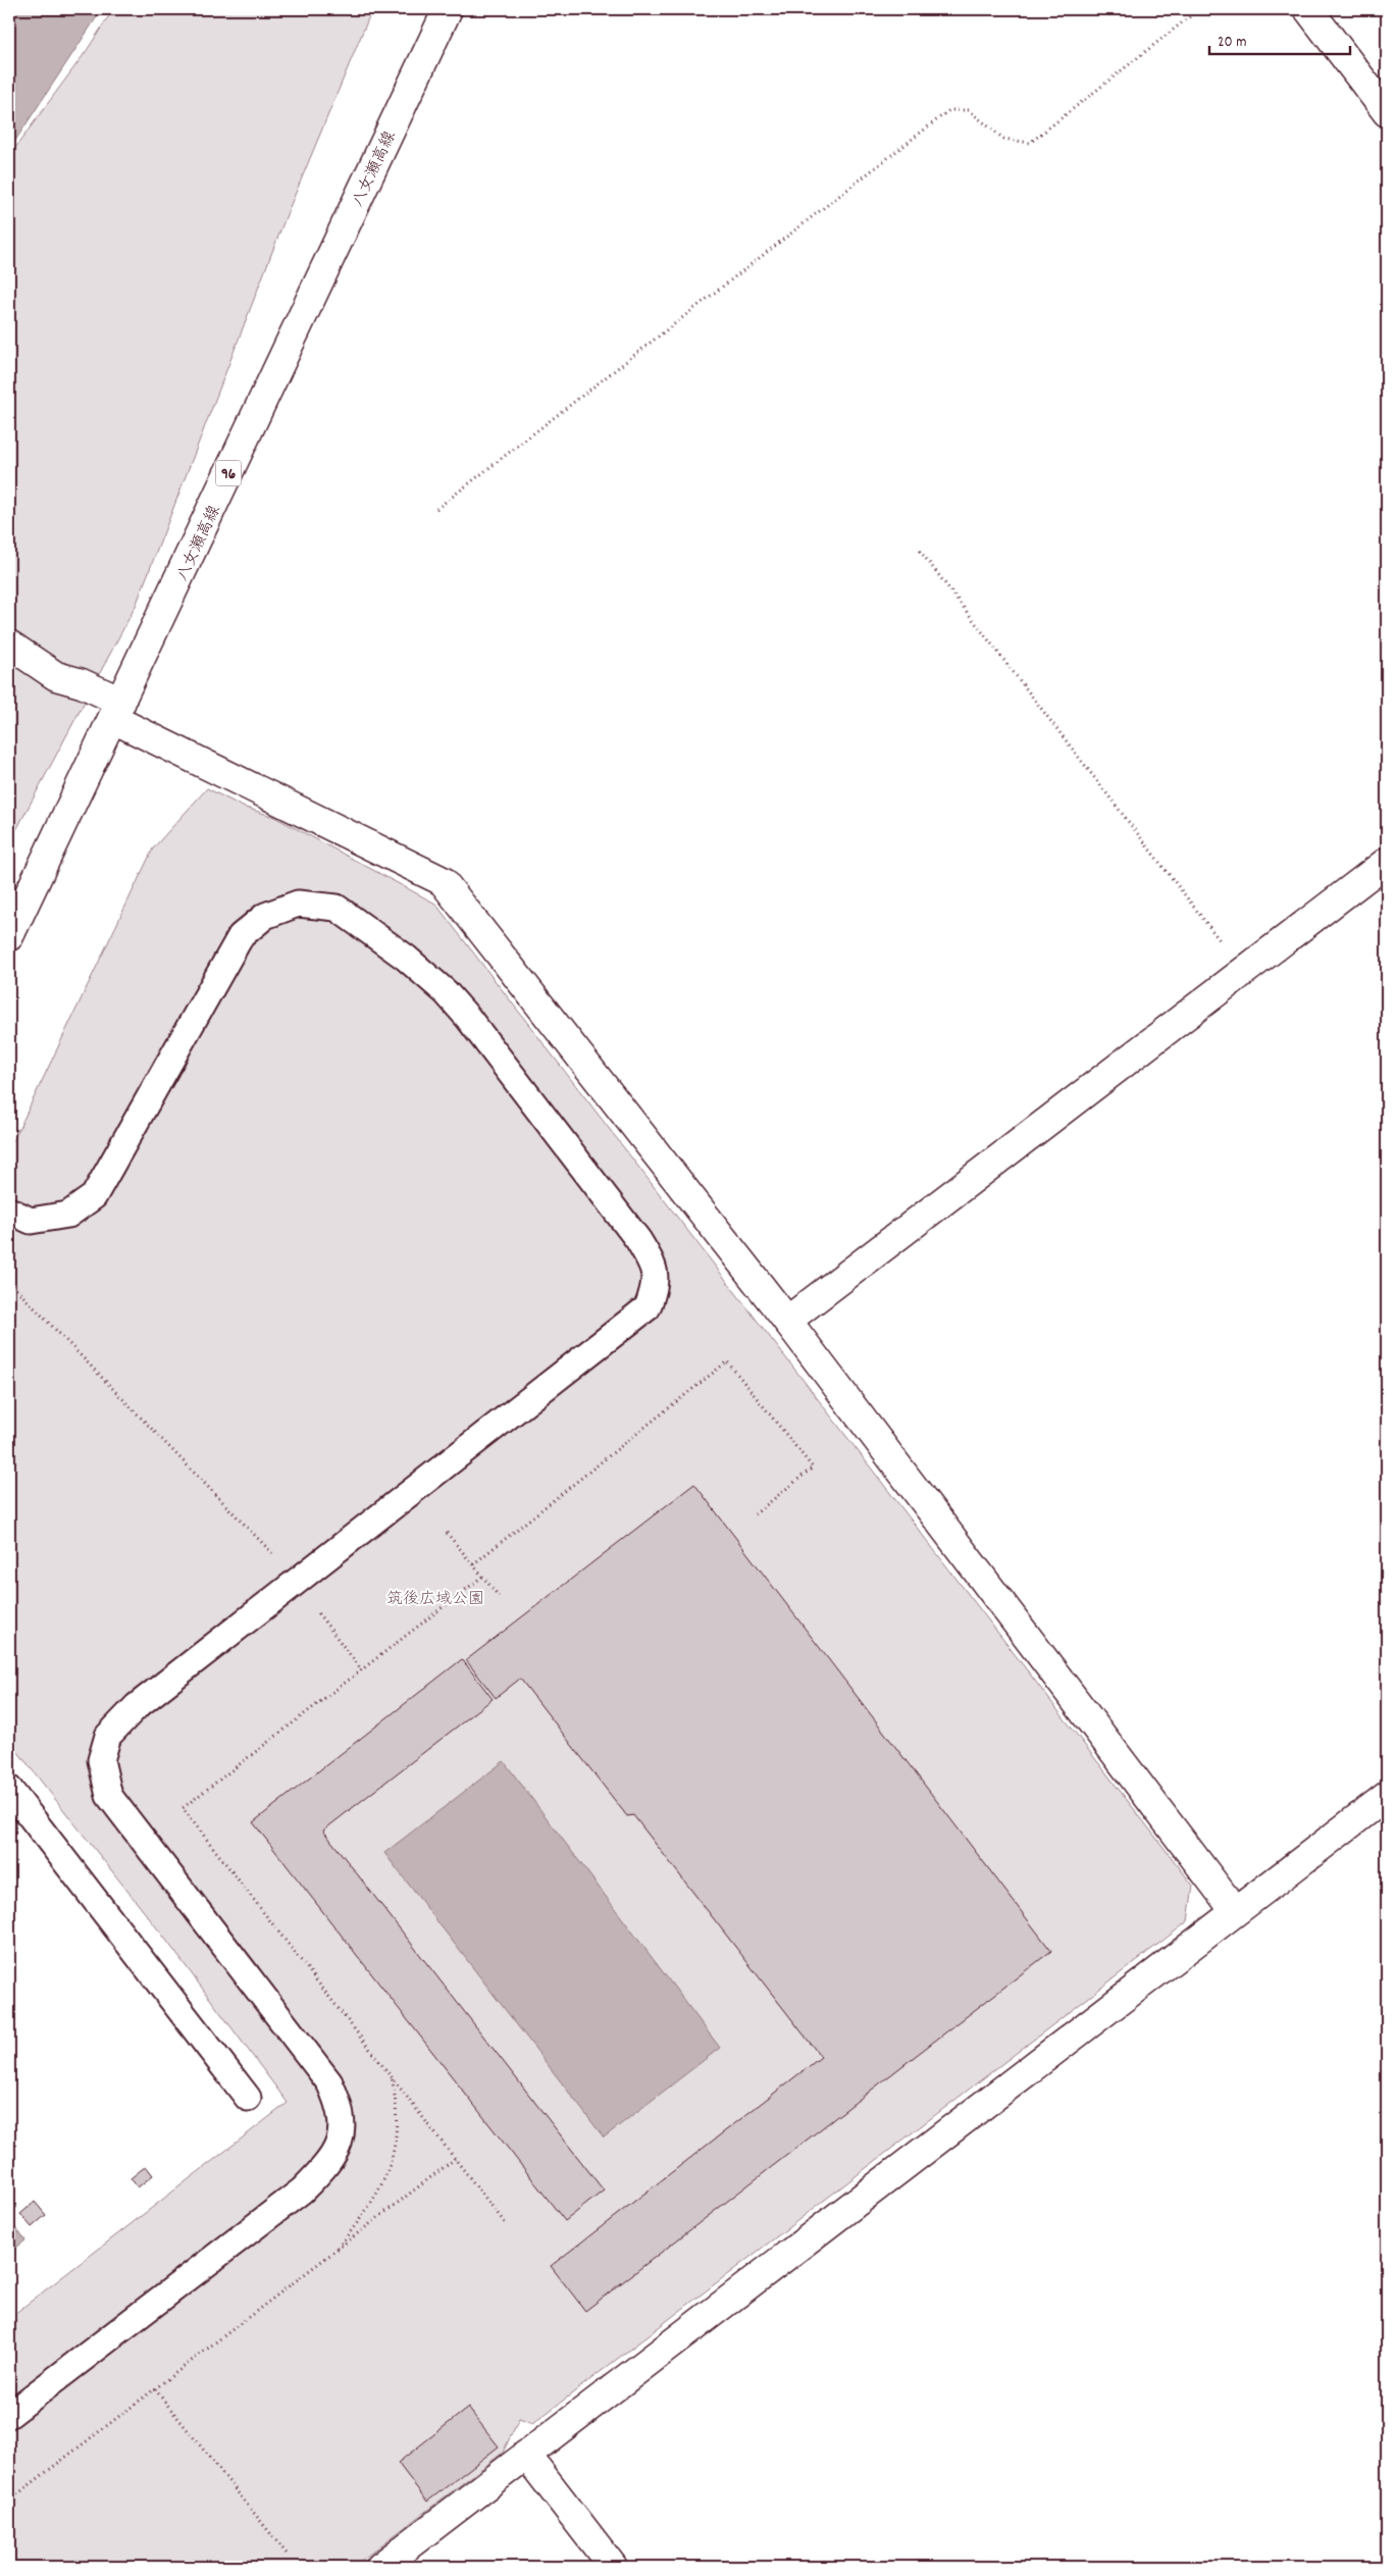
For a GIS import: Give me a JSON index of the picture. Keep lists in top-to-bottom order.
{
  "streets": {
    "street": ["八女瀬高線", "96"]
  },
  "parks": ["筑後広域公園"],
  "scale_bar": "20 m"
}
